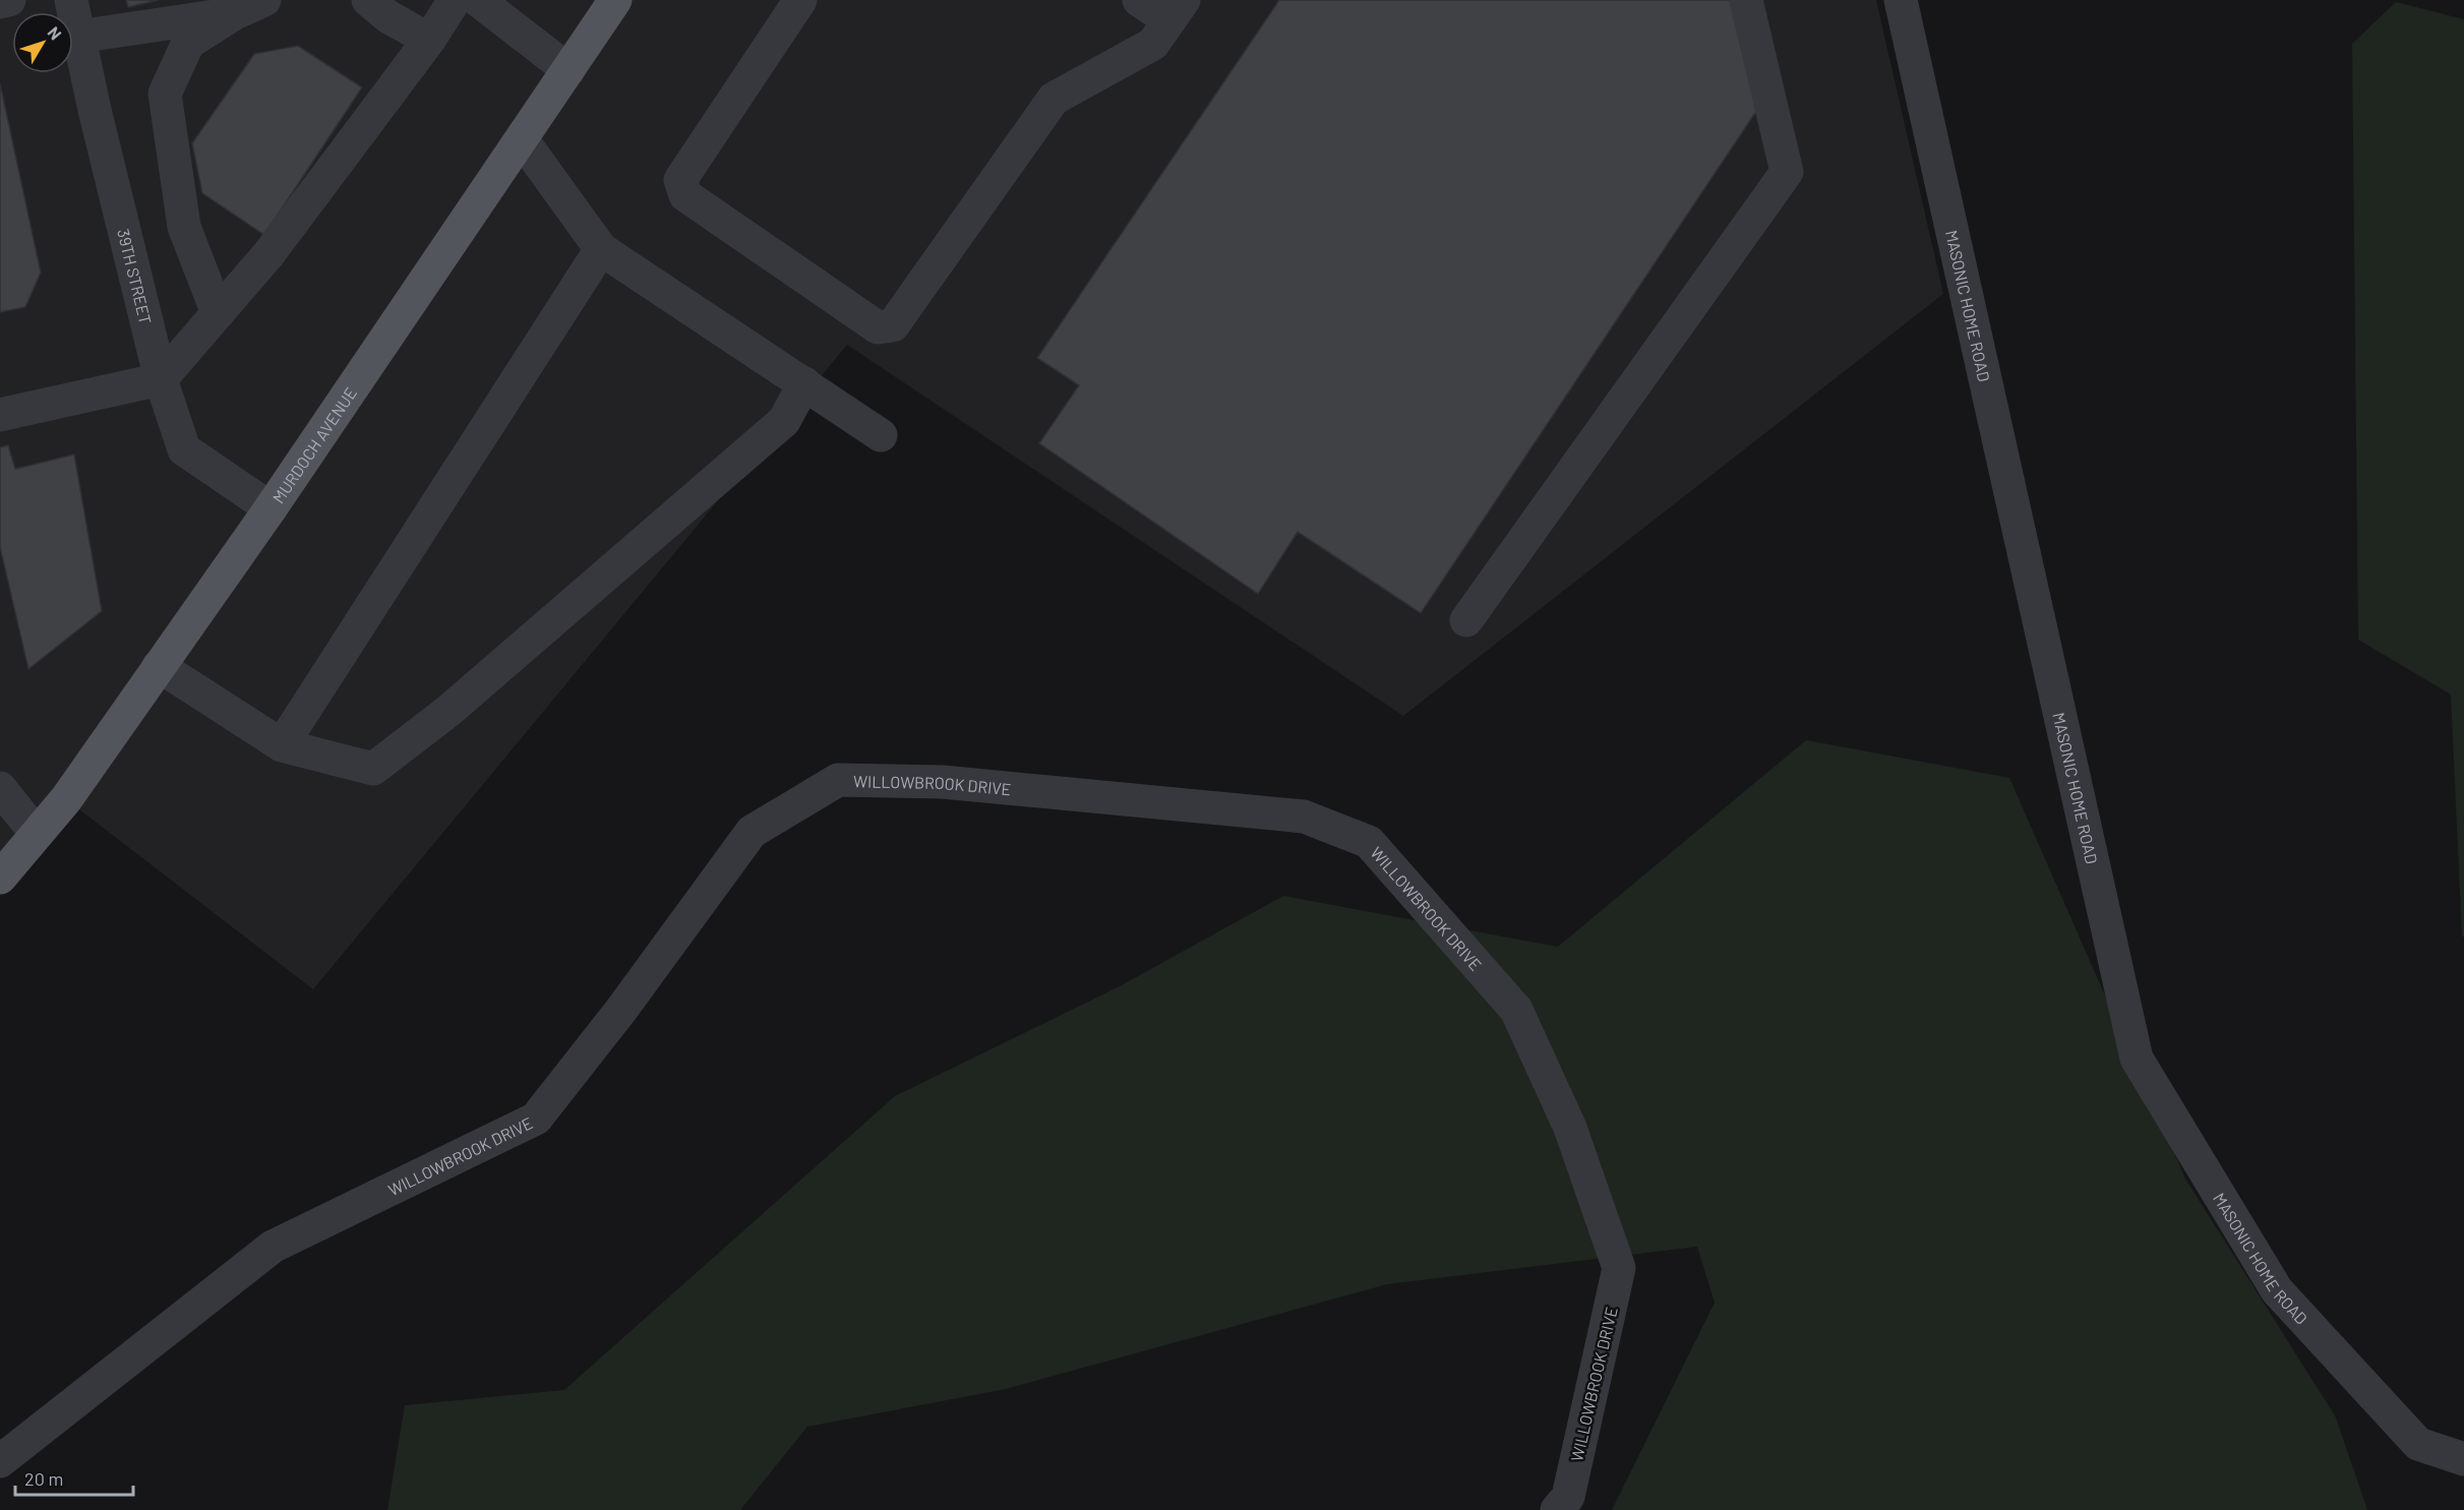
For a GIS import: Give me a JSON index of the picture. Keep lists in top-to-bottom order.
{
  "streets": {
    "main road": ["MURDOCH AVENUE"],
    "street": ["39TH STREET", "MASONIC HOME ROAD", "WILLOWBROOK DRIVE"]
  },
  "crossings": [
    ["39TH STREET", "MURDOCH AVENUE"]
  ],
  "scale_bar": "20 m",
  "north": "top right"
}
